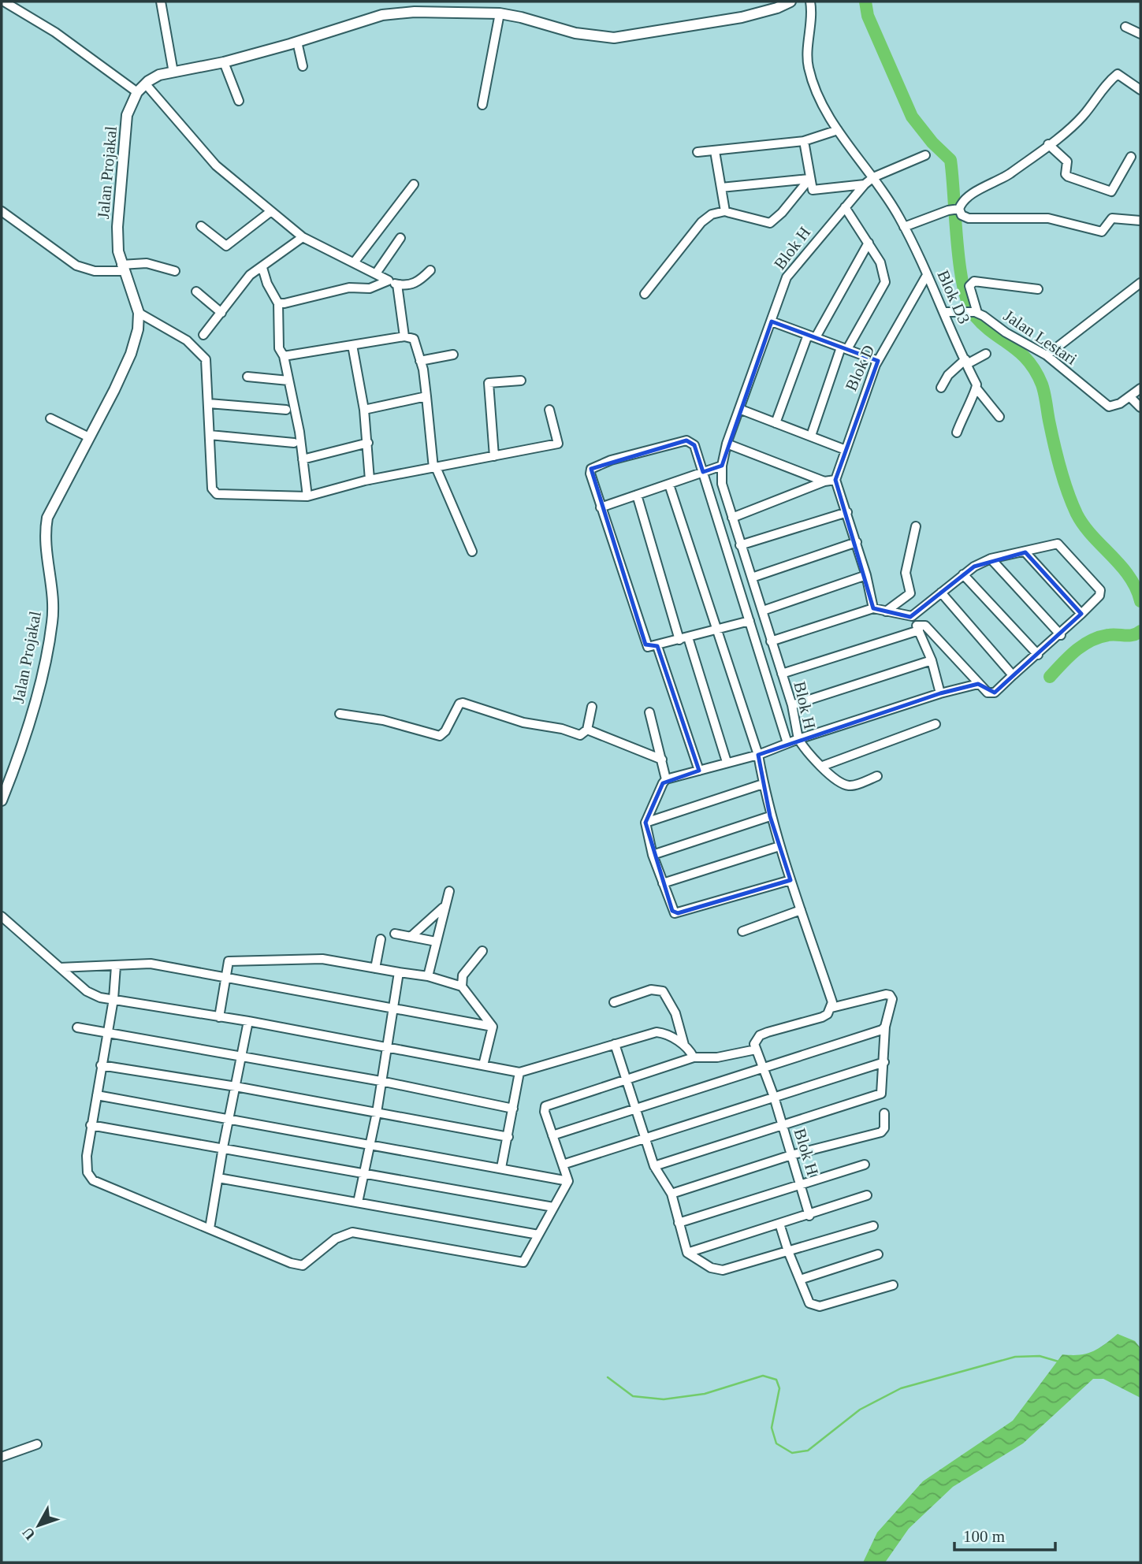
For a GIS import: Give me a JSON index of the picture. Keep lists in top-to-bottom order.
{
  "streets": {
    "main road": ["Jalan Projakal"],
    "street": [
      "Blok H",
      "Blok D3",
      "Jalan Lestari",
      "Blok D"
    ]
  },
  "crossings": [
    ["Blok H", "Blok D3"],
    ["Blok D3", "Blok D"]
  ],
  "scale_bar": "100 m",
  "north": "bottom left"
}
